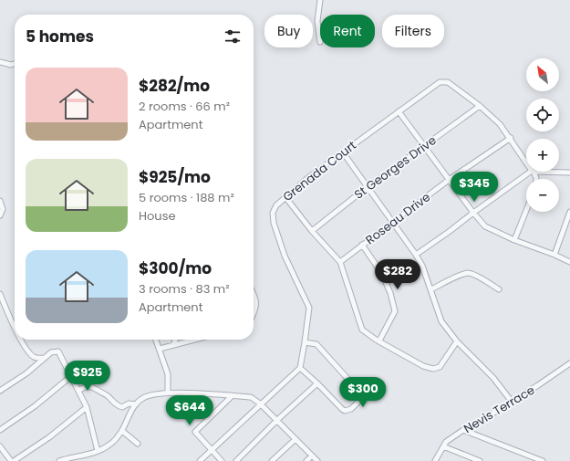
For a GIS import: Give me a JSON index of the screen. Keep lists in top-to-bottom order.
{
  "streets": {
    "street": [
      "St Georges Drive",
      "Grenada Court",
      "Roseau Drive",
      "Nevis Terrace"
    ]
  },
  "crossings": [
    ["St Georges Drive", "Grenada Court"],
    ["Grenada Court", "Roseau Drive"]
  ],
  "north": "top left",
  "page": {
    "chip": ["Buy", "Rent", "Filters"],
    "heading": "5 homes",
    "map_buttons": ["+", "−"],
    "list": [
      {
        "name": "$282/mo",
        "note": "2 rooms · 66 m² · Apartment"
      },
      {
        "name": "$925/mo",
        "note": "5 rooms · 188 m² · House"
      },
      {
        "name": "$300/mo",
        "note": "3 rooms · 83 m² · Apartment"
      }
    ],
    "price": [
      "$345",
      "$282",
      "$925",
      "$300",
      "$644"
    ]
  }
}
